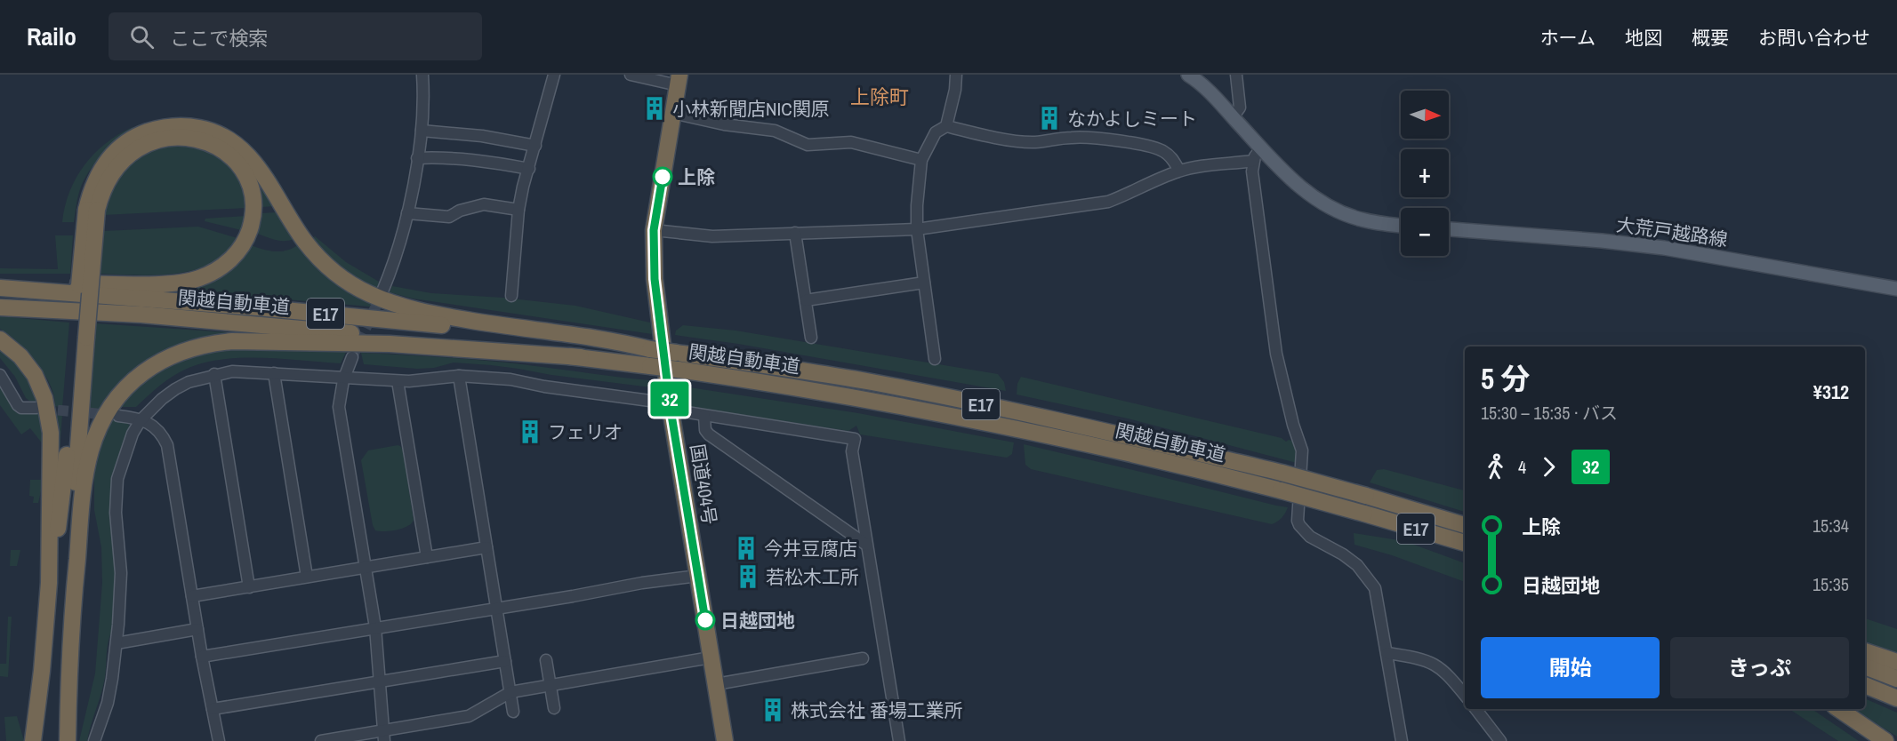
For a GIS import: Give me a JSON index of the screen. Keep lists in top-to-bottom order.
{
  "streets": {
    "highway": ["関越自動車道", "E17", "国道404号"],
    "main road": ["大荒戸越路線"]
  },
  "districts": ["上除町"],
  "places": {
    "building": [
      "小林新聞店NIC関原",
      "なかよしミート",
      "フェリオ",
      "今井豆腐店",
      "若松木工所",
      "株式会社 番場工業所"
    ],
    "other": ["上除", "日越団地"]
  },
  "lines": ["bus line 32"],
  "north": "right",
  "page": {
    "header": "Railo",
    "search": "ここで検索",
    "nav": [
      "ホーム",
      "地図",
      "概要",
      "お問い合わせ"
    ],
    "on_map": "32",
    "map_buttons": ["+", "−"],
    "heading": ["5 分", "15:30 – 15:35 · バス", "¥312"],
    "legs": ["4", "32"],
    "list": [
      {
        "name": "上除",
        "value": "15:34"
      },
      {
        "name": "日越団地",
        "value": "15:35"
      }
    ],
    "buttons": ["開始", "きっぷ"]
  }
}
